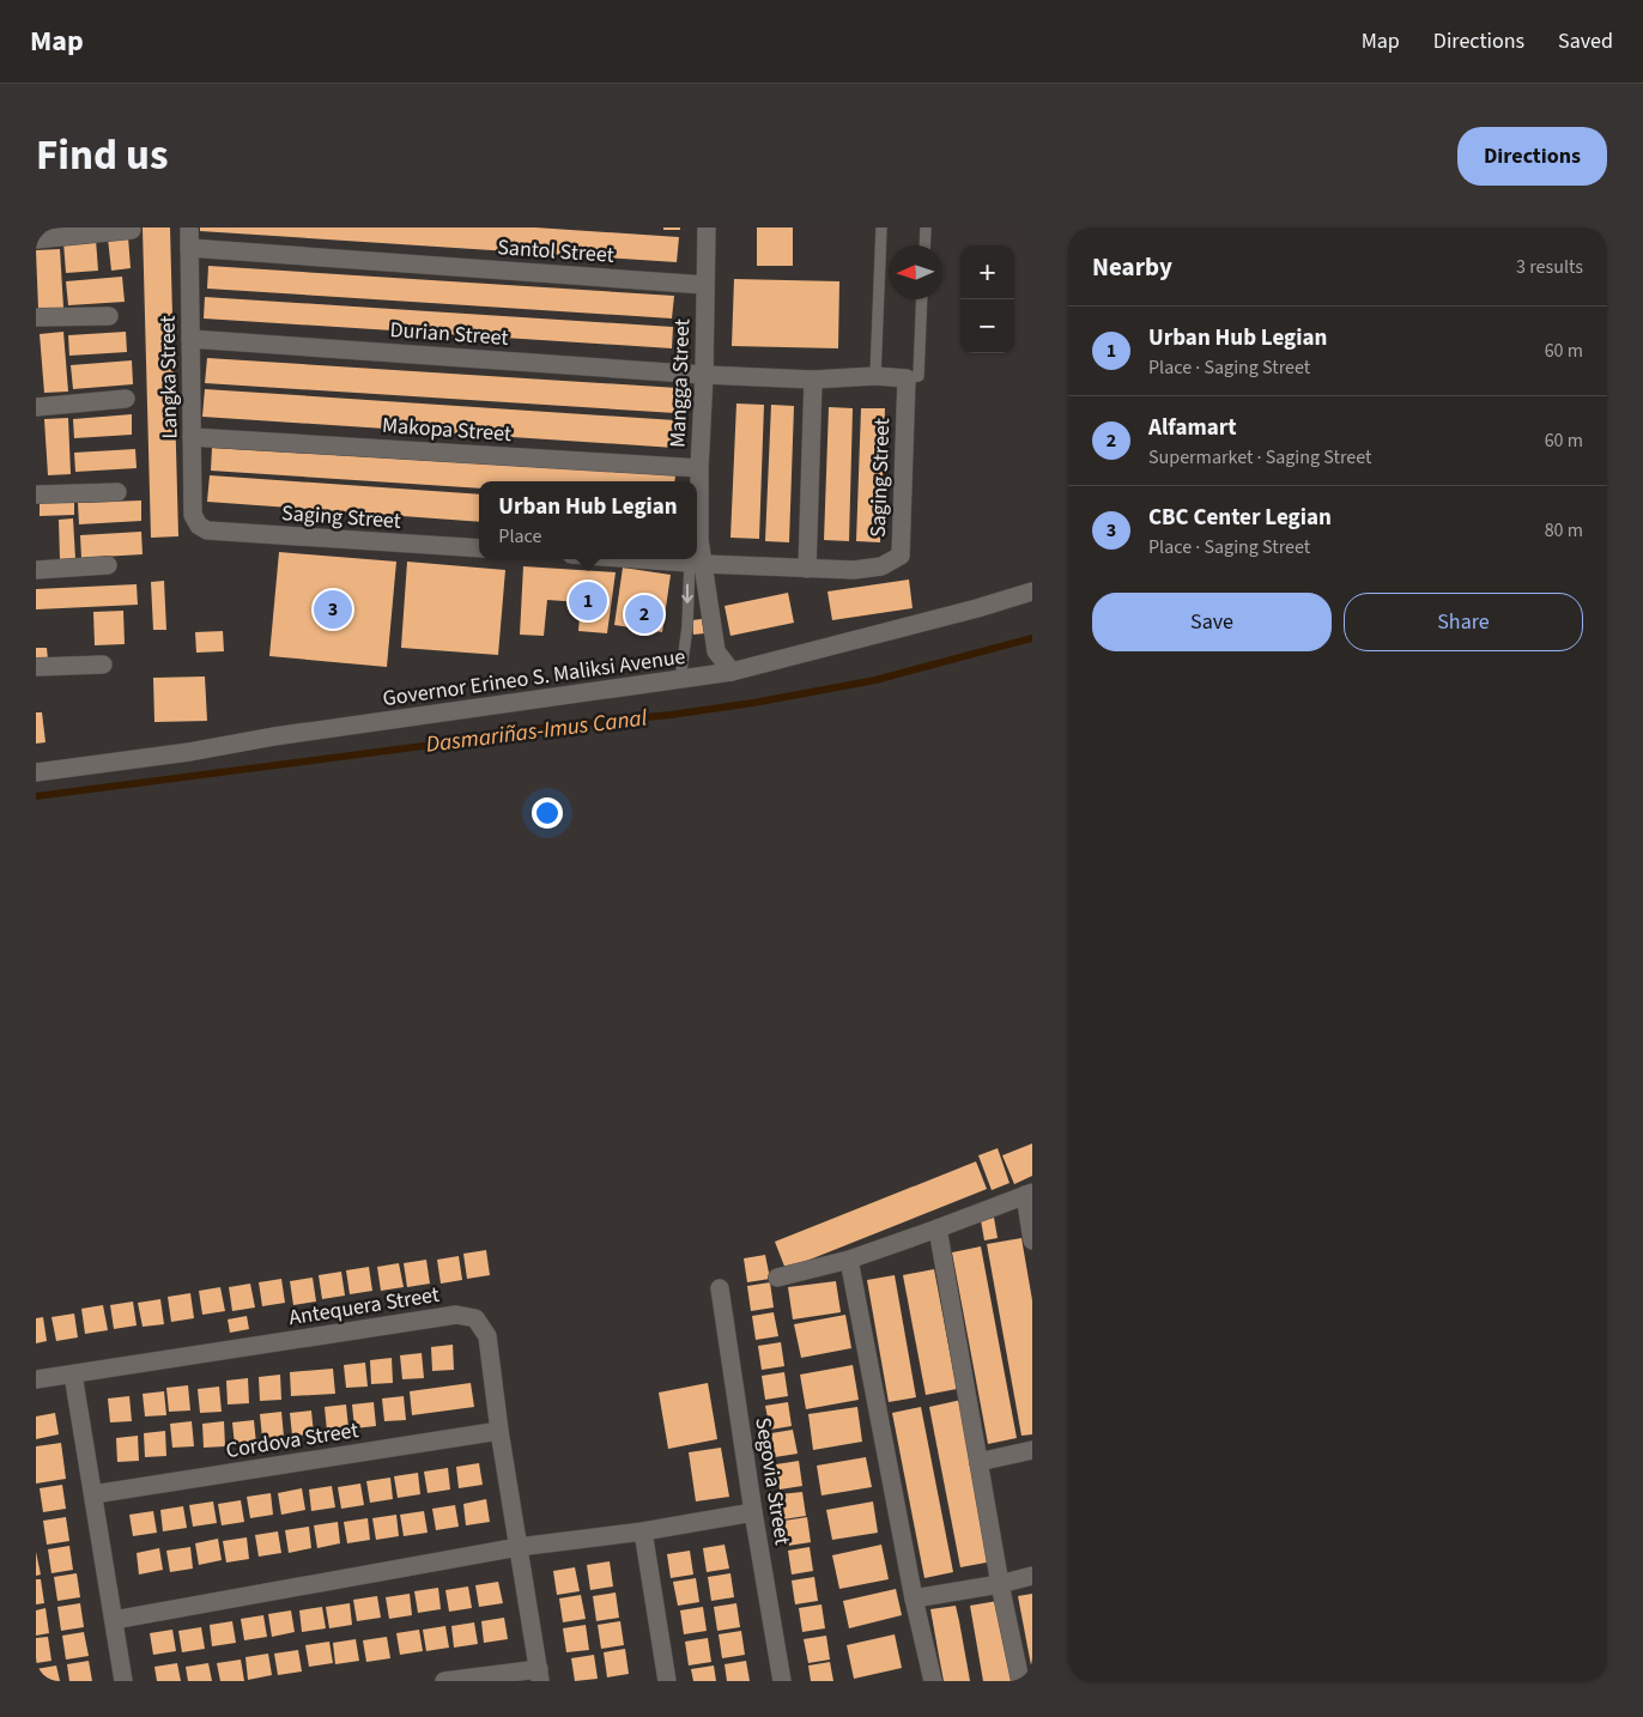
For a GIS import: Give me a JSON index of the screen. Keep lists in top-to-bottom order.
{
  "streets": {
    "street": [
      "Santol Street",
      "Durian Street",
      "Langka Street",
      "Mangga Street",
      "Makopa Street",
      "Saging Street",
      "Governor Erineo S. Maliksi Avenue",
      "Antequera Street",
      "Cordova Street",
      "Segovia Street"
    ]
  },
  "crossings": [
    ["Santol Street", "Langka Street"],
    ["Santol Street", "Mangga Street"],
    ["Durian Street", "Langka Street"],
    ["Durian Street", "Mangga Street"],
    ["Langka Street", "Makopa Street"],
    ["Langka Street", "Saging Street"],
    ["Mangga Street", "Makopa Street"],
    ["Mangga Street", "Governor Erineo S. Maliksi Avenue"],
    ["Antequera Street", "Cordova Street"]
  ],
  "water": ["Dasmariñas-Imus Canal"],
  "north": "left",
  "page": {
    "header": "Map",
    "nav": ["Map", "Directions", "Saved"],
    "title": "Find us",
    "buttons": [
      "Directions",
      ["Save", "Share"]
    ],
    "heading": ["Nearby", "3 results"],
    "map_buttons": ["+", "−"],
    "list": [
      {
        "mark": "1",
        "name": "Urban Hub Legian",
        "note": "Place · Saging Street",
        "value": "60 m"
      },
      {
        "mark": "2",
        "name": "Alfamart",
        "note": "Supermarket · Saging Street",
        "value": "60 m"
      },
      {
        "mark": "3",
        "name": "CBC Center Legian",
        "note": "Place · Saging Street",
        "value": "80 m"
      }
    ],
    "popup": ["Urban Hub Legian", "Place"],
    "pins": ["1", "3", "2"]
  }
}
